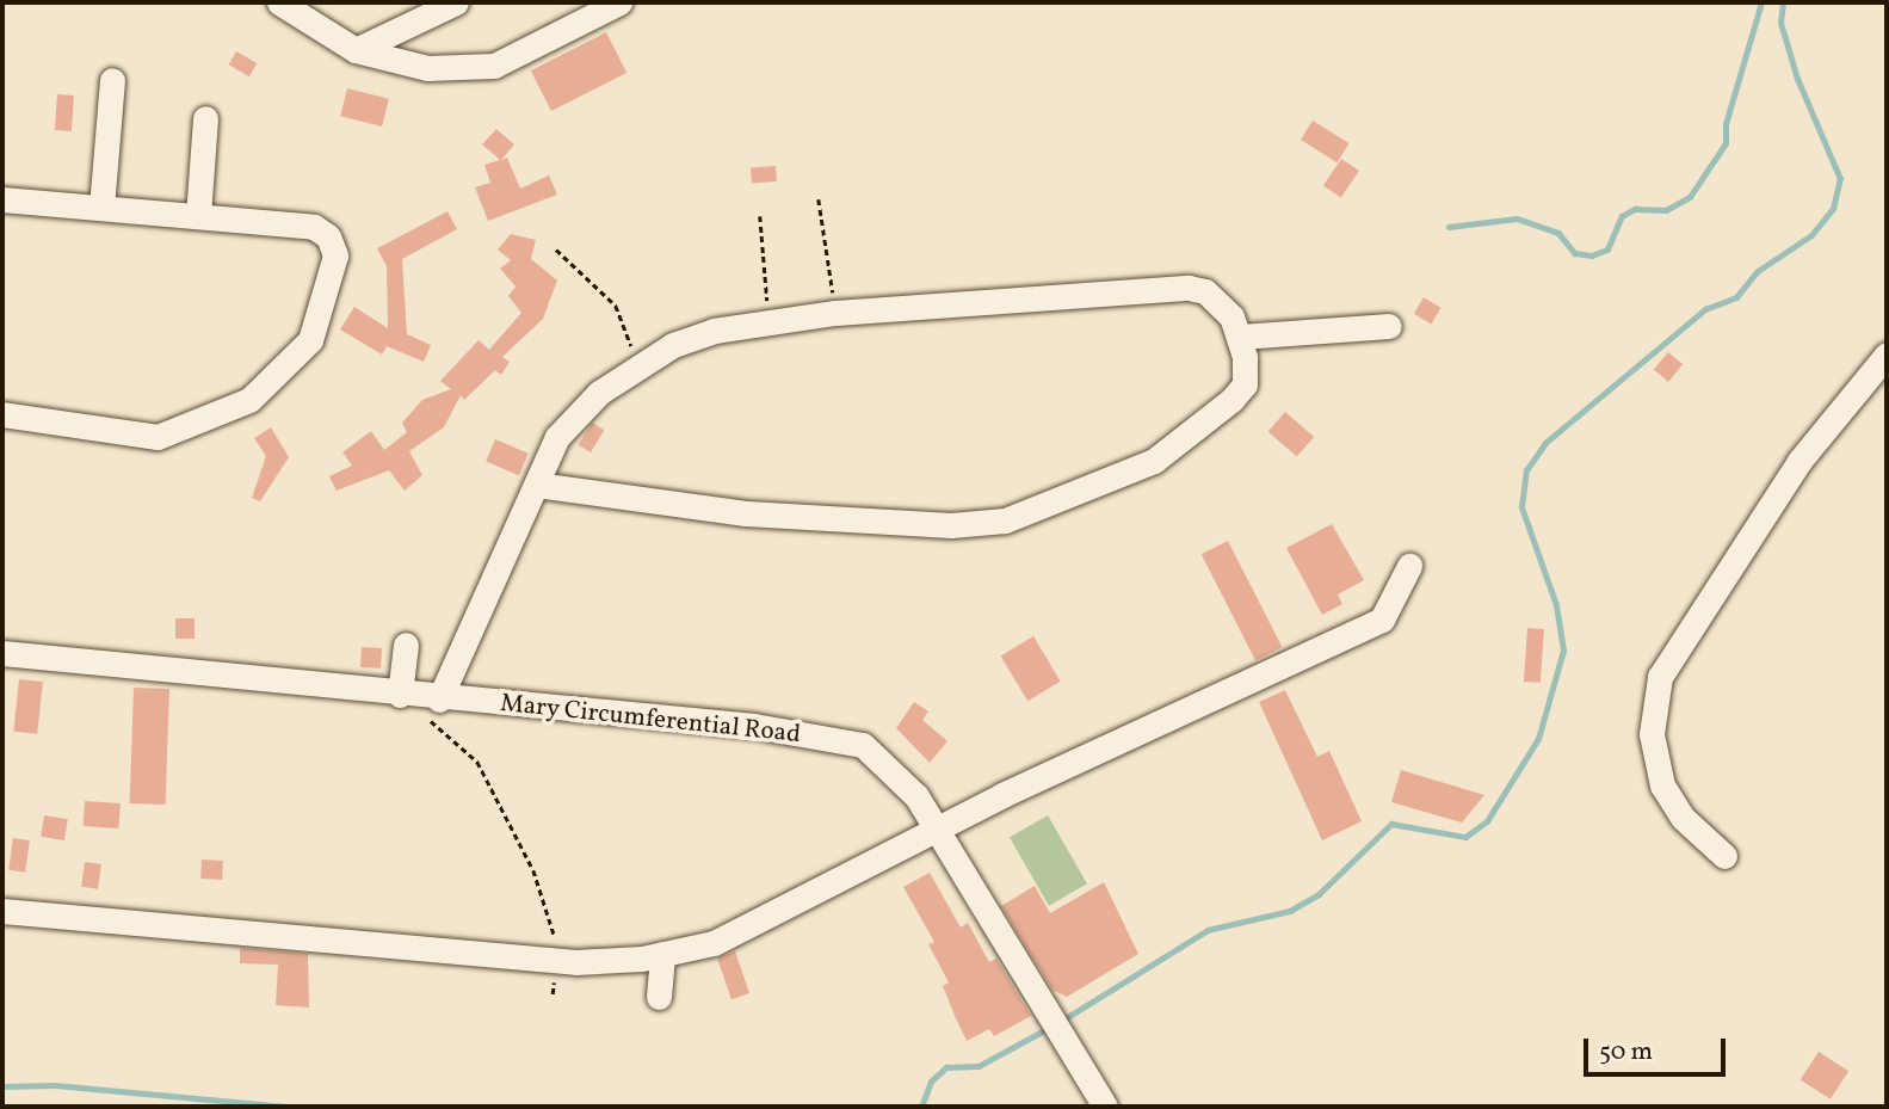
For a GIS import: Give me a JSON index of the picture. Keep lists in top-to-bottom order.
{
  "streets": {
    "street": ["Mary Circumferential Road"]
  },
  "scale_bar": "50 m"
}
